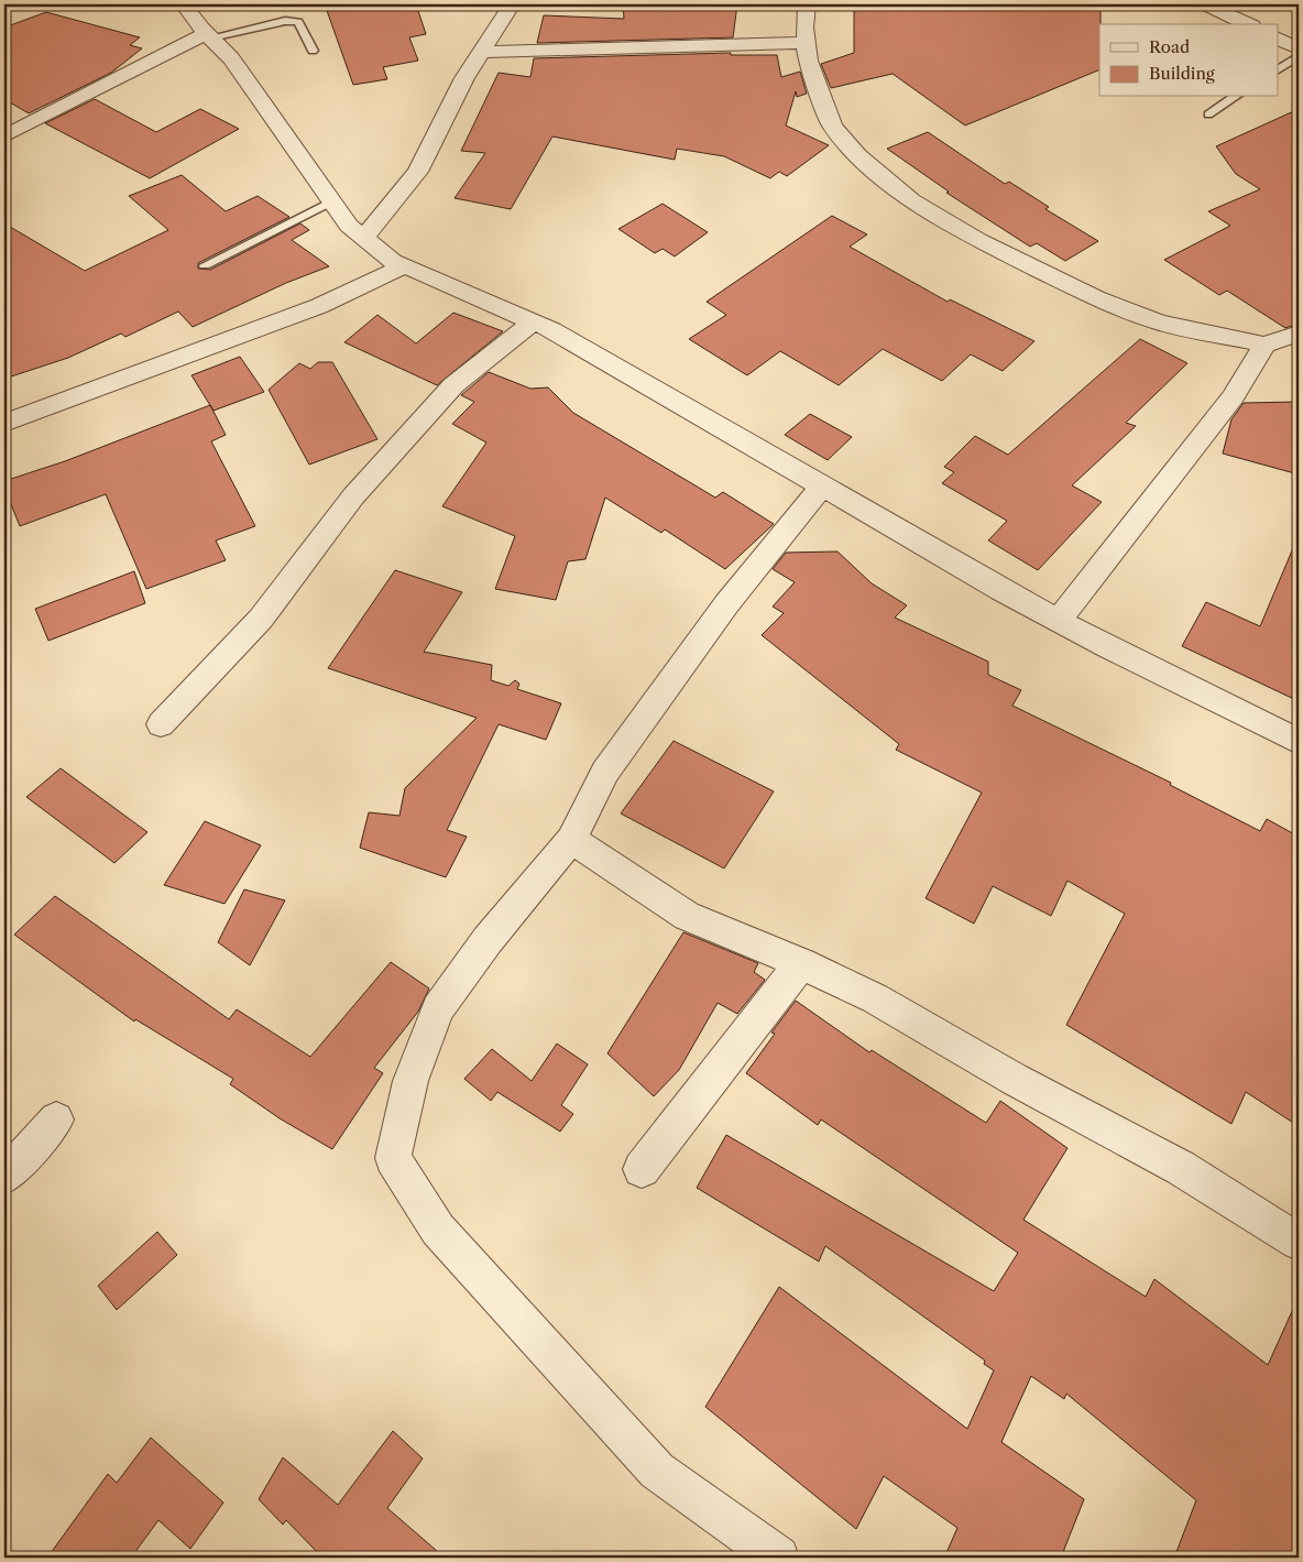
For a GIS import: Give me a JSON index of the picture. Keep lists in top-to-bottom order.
{
  "legend": ["Road", "Building"]
}
